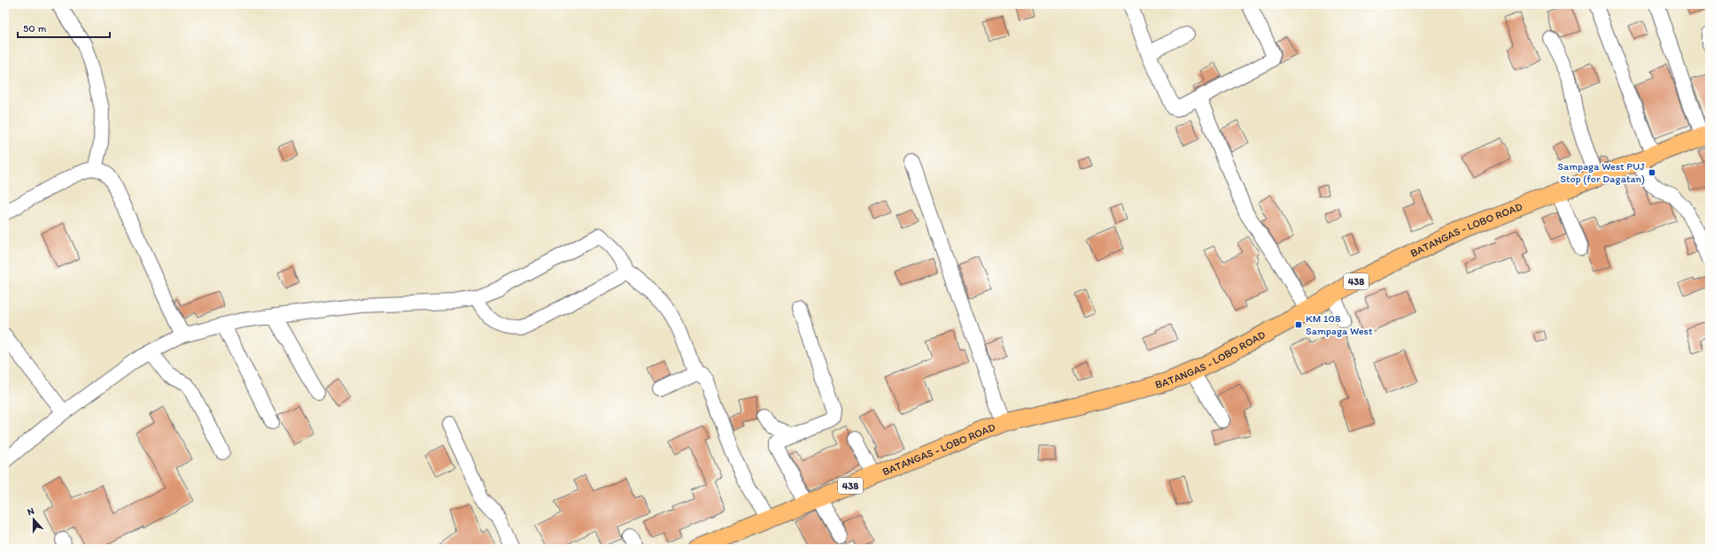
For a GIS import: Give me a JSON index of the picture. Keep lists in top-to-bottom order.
{
  "streets": {
    "main road": ["BATANGAS - LOBO ROAD", "438"]
  },
  "places": {
    "transit": ["Sampaga West PUJ Stop (for Dagatan)", "KM 108 Sampaga West"]
  },
  "scale_bar": "50 m",
  "north": "top"
}
